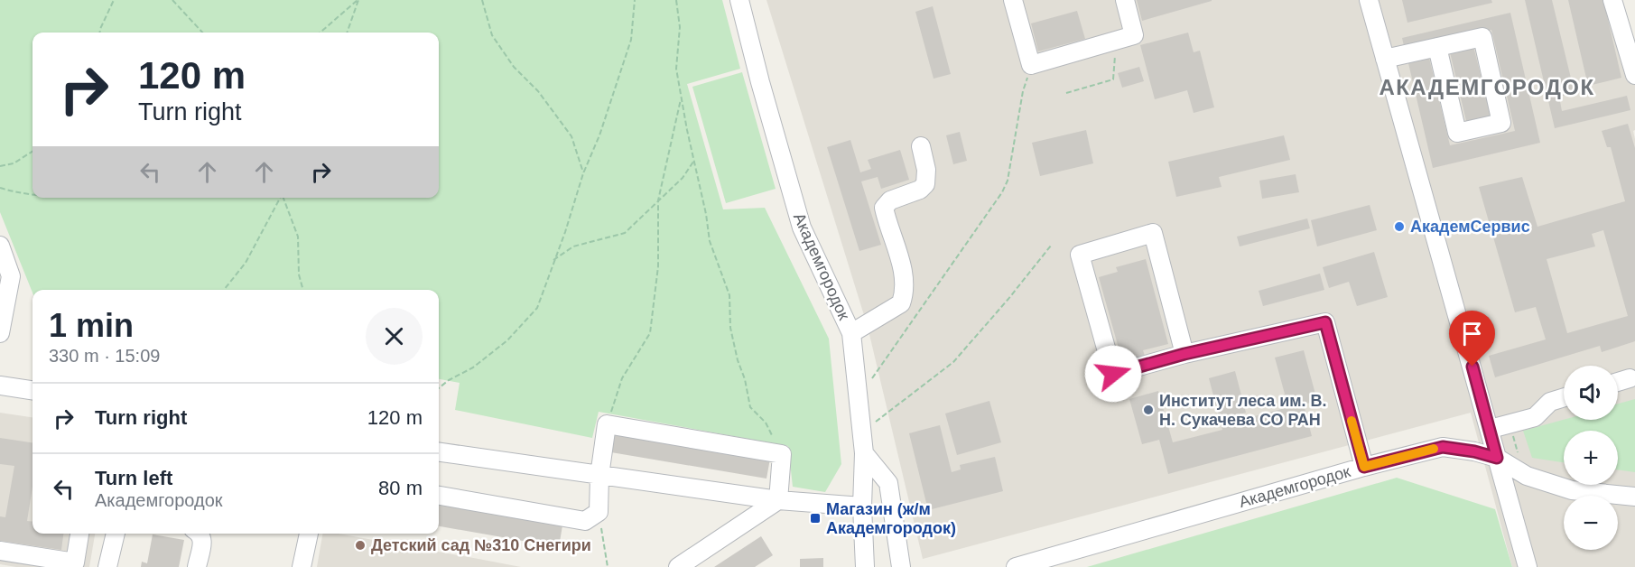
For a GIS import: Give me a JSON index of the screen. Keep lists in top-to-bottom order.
{
  "streets": {
    "street": ["Академгородок"]
  },
  "districts": ["АКАДЕМГОРОДОК"],
  "places": {
    "other": ["АкадемСервис", "Институт леса им. В. Н. Сукачева СО РАН", "Детский сад №310 Снегири"],
    "transit": ["Магазин (ж/м Академгородок)"]
  },
  "page": {
    "turn": ["120 m", "Turn right"],
    "heading": ["1 min", "330 m · 15:09"],
    "map_buttons": ["+", "−"],
    "list": [
      {
        "name": "Turn right",
        "value": "120 m"
      },
      {
        "name": "Turn left",
        "note": "Академгородок",
        "value": "80 m"
      }
    ]
  }
}
